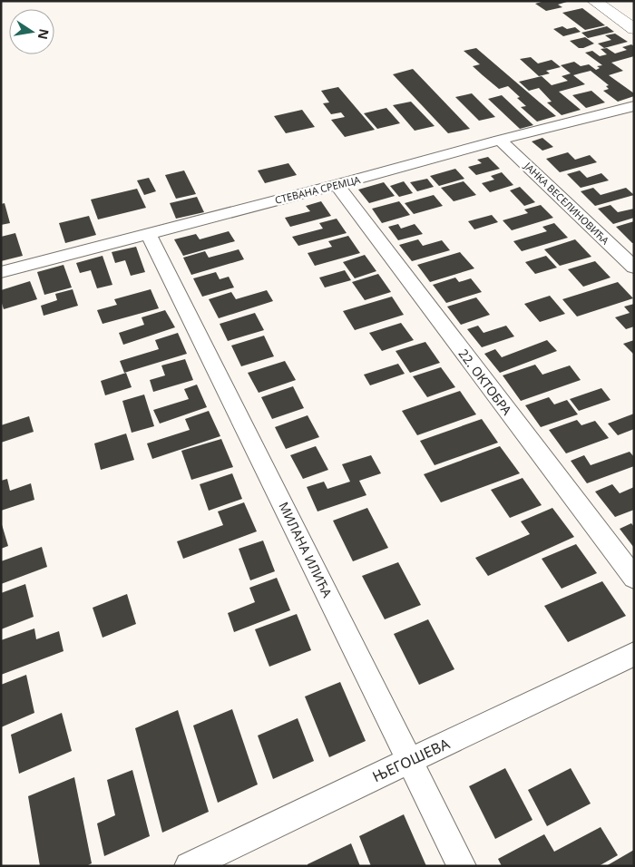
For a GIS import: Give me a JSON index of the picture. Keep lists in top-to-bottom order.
{
  "streets": {
    "street": [
      "СТЕВАНА СРЕМЦА",
      "ЈАНКА ВЕСЕЛИНОВИЋА",
      "22. ОКТОБРА",
      "МИЛАНА ИЛИЋА",
      "ЊЕГОШЕВА"
    ]
  },
  "crossings": [
    ["СТЕВАНА СРЕМЦА", "ЈАНКА ВЕСЕЛИНОВИЋА"],
    ["СТЕВАНА СРЕМЦА", "22. ОКТОБРА"],
    ["СТЕВАНА СРЕМЦА", "МИЛАНА ИЛИЋА"],
    ["МИЛАНА ИЛИЋА", "ЊЕГОШЕВА"]
  ],
  "north": "right"
}
